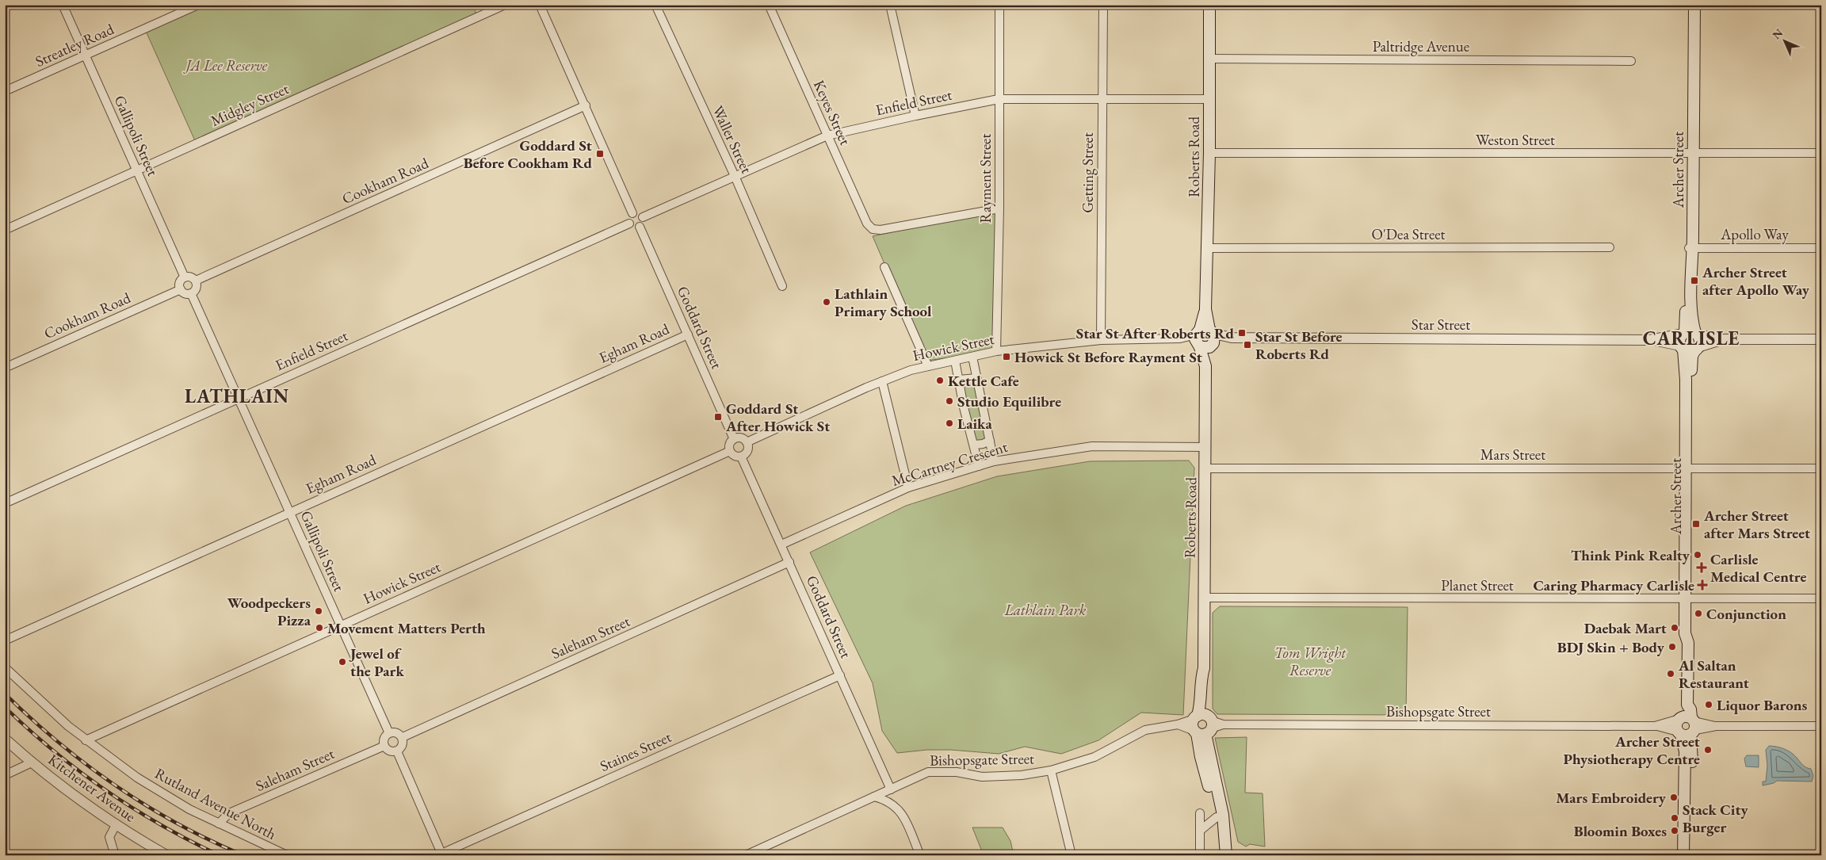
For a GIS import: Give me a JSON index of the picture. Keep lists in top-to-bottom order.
{
  "streets": {
    "main road": ["Roberts Road", "Archer Street"],
    "street": [
      "Streatley Road",
      "Paltridge Avenue",
      "Enfield Street",
      "Midgley Street",
      "Keyes Street",
      "Gallipoli Street",
      "Waller Street",
      "Weston Street",
      "Getting Street",
      "Rayment Street",
      "Cookham Road",
      "O'Dea Street",
      "Apollo Way",
      "Star Street",
      "Goddard Street",
      "Egham Road",
      "Howick Street",
      "Mars Street",
      "McCartney Crescent",
      "Planet Street",
      "Saleham Street",
      "Bishopsgate Street",
      "Staines Street",
      "Kitchener Avenue",
      "Rutland Avenue North"
    ]
  },
  "crossings": [
    ["Streatley Road", "Gallipoli Street"],
    ["Paltridge Avenue", "Roberts Road"],
    ["Enfield Street", "Keyes Street"],
    ["Enfield Street", "Gallipoli Street"],
    ["Enfield Street", "Waller Street"],
    ["Enfield Street", "Roberts Road"],
    ["Enfield Street", "Getting Street"],
    ["Enfield Street", "Rayment Street"],
    ["Enfield Street", "Goddard Street"],
    ["Midgley Street", "Gallipoli Street"],
    ["Keyes Street", "Rayment Street"],
    ["Gallipoli Street", "Cookham Road"],
    ["Gallipoli Street", "Egham Road"],
    ["Gallipoli Street", "Howick Street"],
    ["Gallipoli Street", "Saleham Street"],
    ["Weston Street", "Roberts Road"],
    ["Weston Street", "Archer Street"],
    ["Roberts Road", "O'Dea Street"],
    ["Roberts Road", "Star Street"],
    ["Roberts Road", "Howick Street"],
    ["Roberts Road", "Mars Street"],
    ["Roberts Road", "McCartney Crescent"],
    ["Roberts Road", "Planet Street"],
    ["Roberts Road", "Bishopsgate Street"],
    ["Archer Street", "Apollo Way"],
    ["Archer Street", "Star Street"],
    ["Archer Street", "Mars Street"],
    ["Archer Street", "Planet Street"],
    ["Archer Street", "Bishopsgate Street"],
    ["Getting Street", "Howick Street"],
    ["Rayment Street", "Howick Street"],
    ["Star Street", "Howick Street"],
    ["Goddard Street", "Egham Road"],
    ["Goddard Street", "Howick Street"],
    ["Goddard Street", "McCartney Crescent"],
    ["Goddard Street", "Saleham Street"],
    ["Goddard Street", "Bishopsgate Street"],
    ["Goddard Street", "Staines Street"],
    ["Howick Street", "Rutland Avenue North"],
    ["Saleham Street", "Rutland Avenue North"]
  ],
  "districts": ["CARLISLE", "LATHLAIN"],
  "parks": ["JA Lee Reserve", "Lathlain Park", "Tom Wright Reserve"],
  "places": {
    "transit": [
      "Goddard St Before Cookham Rd",
      "Archer Street after Apollo Way",
      "Star St After Roberts Rd",
      "Star St Before Roberts Rd",
      "Howick St Before Rayment St",
      "Goddard St After Howick St",
      "Archer Street after Mars Street"
    ],
    "other": [
      "Lathlain Primary School",
      "Kettle Cafe",
      "Studio Equilibre",
      "Laika",
      "Think Pink Realty",
      "Woodpeckers Pizza",
      "Conjunction",
      "Movement Matters Perth",
      "Daebak Mart",
      "BDJ Skin + Body",
      "Jewel of the Park",
      "Al Saltan Restaurant",
      "Liquor Barons",
      "Archer Street Physiotherapy Centre",
      "Mars Embroidery",
      "Stack City Burger",
      "Bloomin Boxes"
    ],
    "health": ["Carlisle Medical Centre", "Caring Pharmacy Carlisle"]
  },
  "north": "top left"
}
